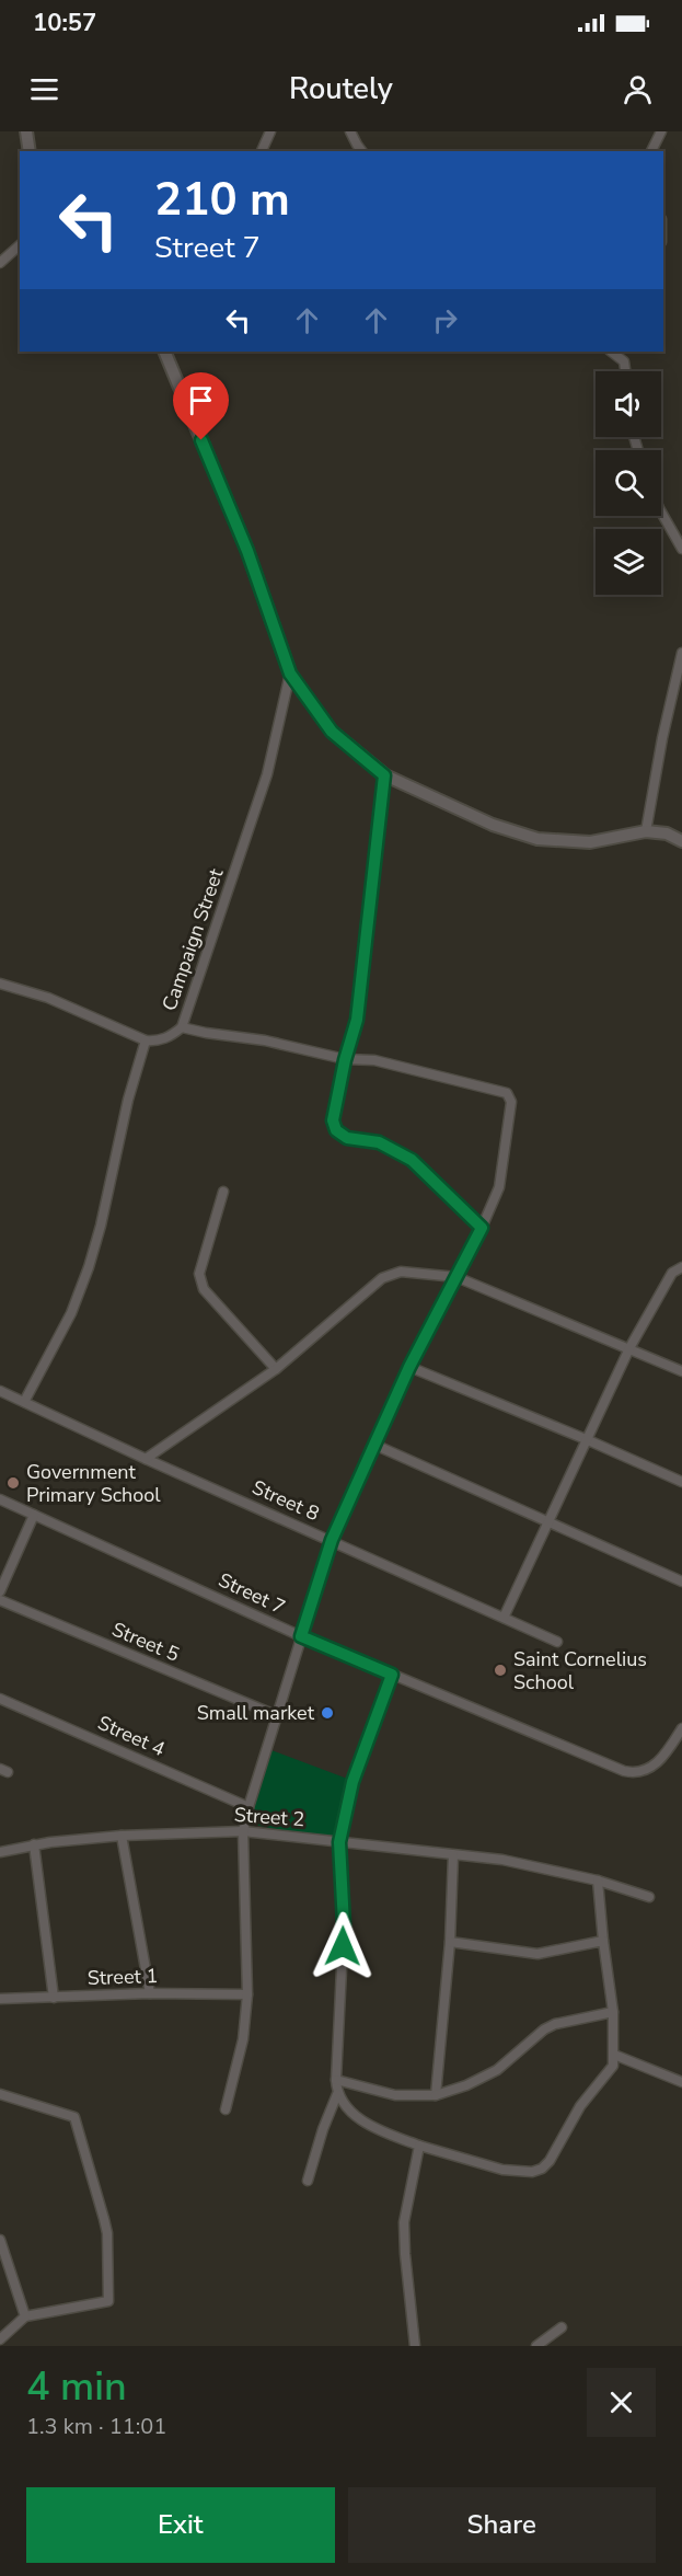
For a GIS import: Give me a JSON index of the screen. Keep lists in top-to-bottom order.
{
  "streets": {
    "street": [
      "Campaign Street",
      "Street 8",
      "Street 7",
      "Street 5",
      "Street 4",
      "Street 2",
      "Street 1"
    ]
  },
  "places": ["Government Primary School", "Saint Cornelius School", "Small market"],
  "page": {
    "status": "10:57",
    "header": "Routely",
    "turn": ["210 m", "Street 7"],
    "heading": ["4 min", "1.3 km · 11:01"],
    "buttons": ["Exit", "Share"]
  }
}
